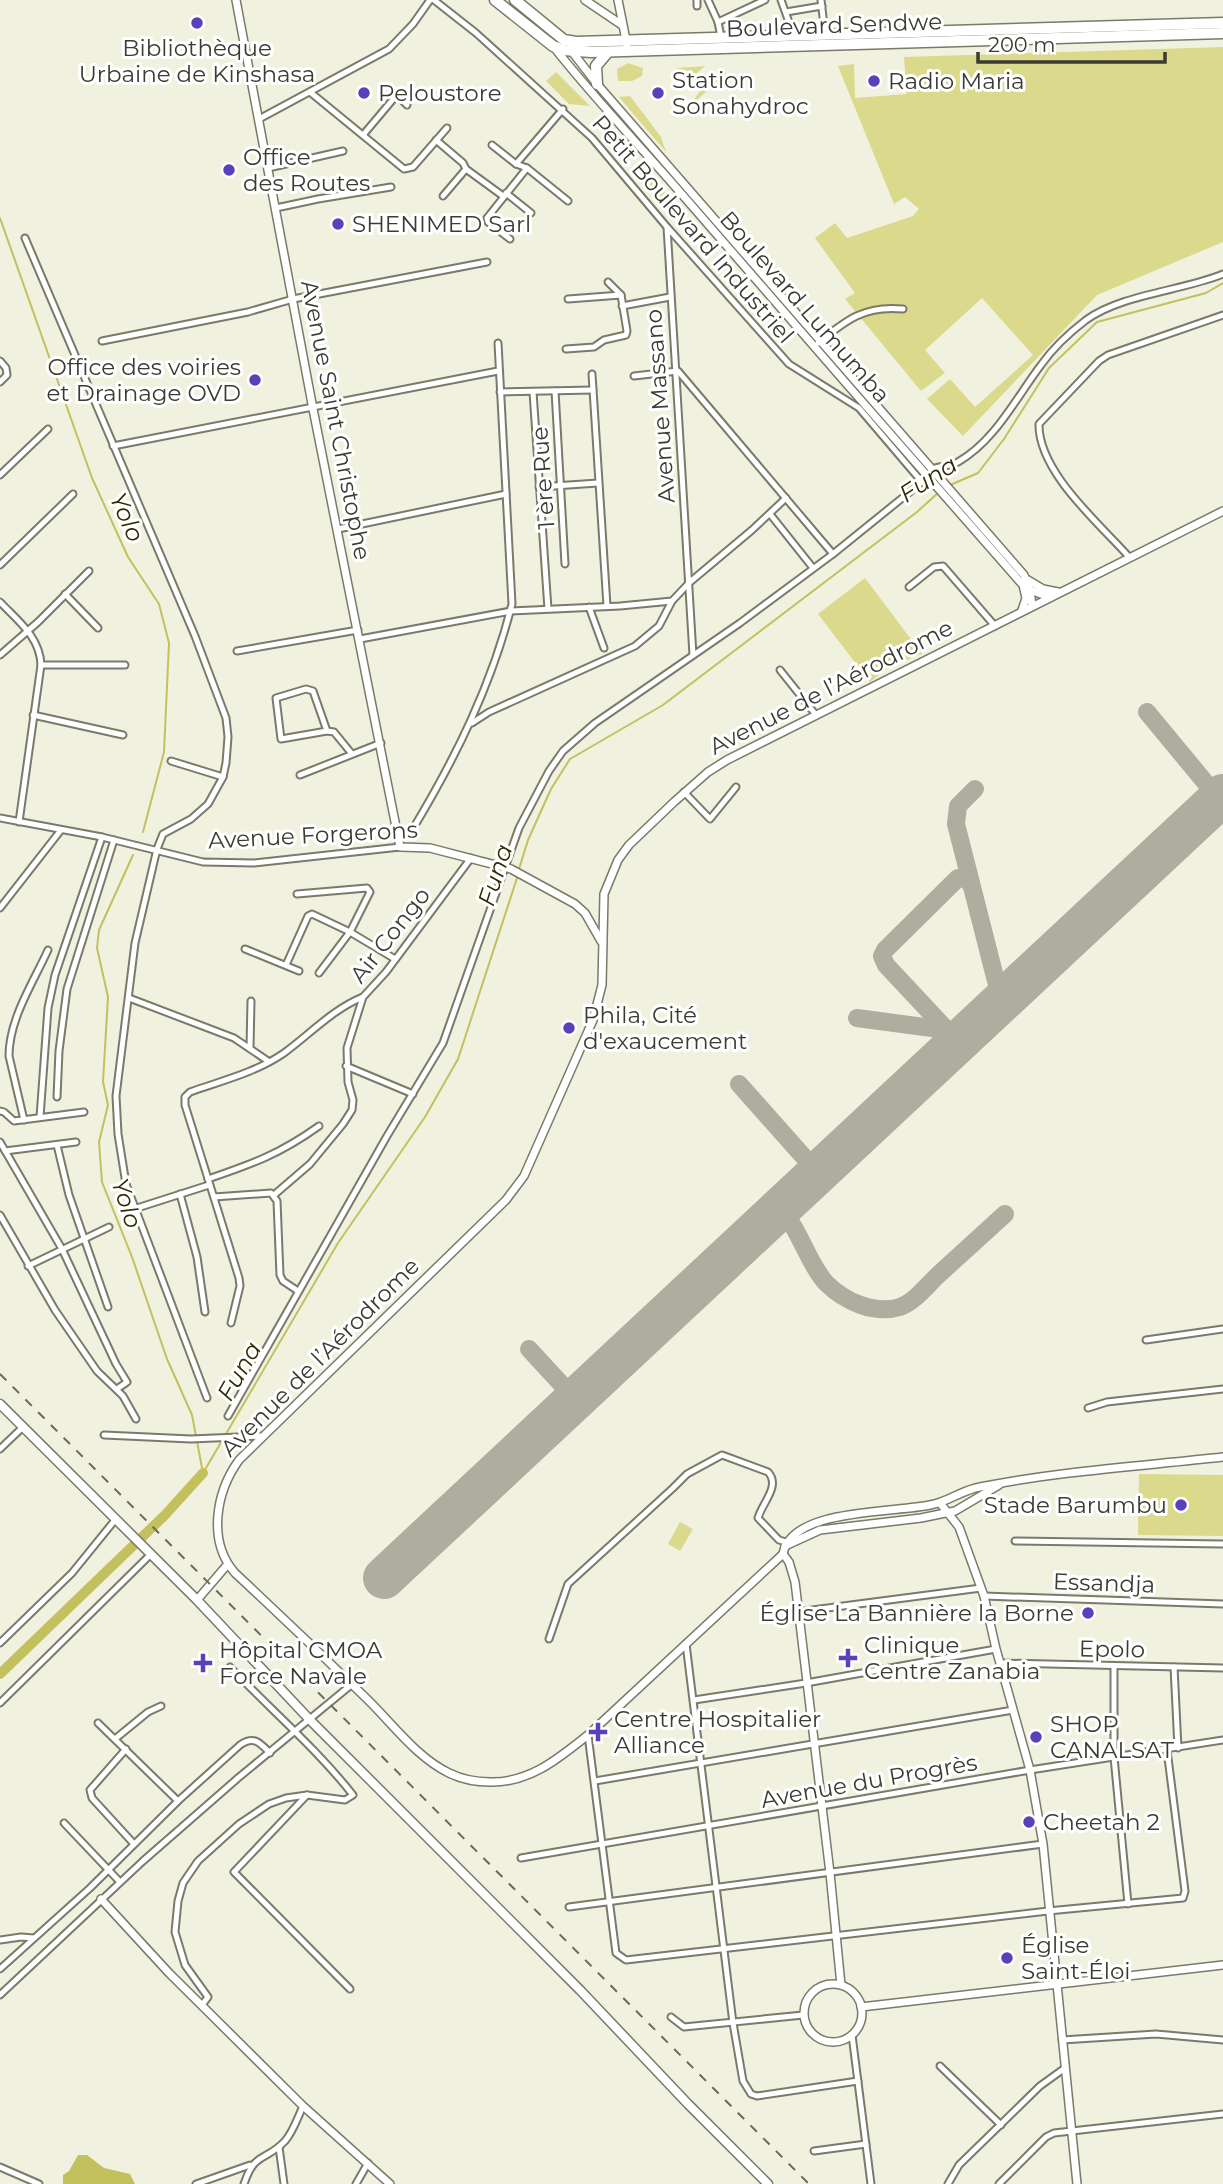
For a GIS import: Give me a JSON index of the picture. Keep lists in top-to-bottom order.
{
  "streets": {
    "highway": ["Boulevard Sendwe", "Boulevard Lumumba"],
    "main road": ["Avenue Saint Christophe", "Avenue de l’Aérodrome", "Avenue Forgerons"],
    "street": [
      "Petit Boulevard Industriel",
      "Avenue Massano",
      "1 ère Rue",
      "Air Congo",
      "Essandja",
      "Epolo",
      "Avenue du Progrès"
    ]
  },
  "crossings": [
    ["Boulevard Sendwe", "Boulevard Lumumba"],
    ["Petit Boulevard Industriel", "Boulevard Lumumba"],
    ["Petit Boulevard Industriel", "Avenue Massano"],
    ["Boulevard Lumumba", "Avenue de l’Aérodrome"],
    ["Avenue Saint Christophe", "Avenue Forgerons"],
    ["Avenue de l’Aérodrome", "Avenue Forgerons"],
    ["Avenue Forgerons", "Air Congo"]
  ],
  "water": ["Funa", "Yolo"],
  "places": {
    "other": [
      "Bibliothèque Urbaine de Kinshasa",
      "Radio Maria",
      "Peloustore",
      "Station Sonahydroc",
      "Office des Routes",
      "SHENIMED Sarl",
      "Office des voiries et Drainage OVD",
      "Phila, Cité d'exaucement",
      "Stade Barumbu",
      "Église La Bannière la Borne",
      "SHOP CANALSAT",
      "Cheetah 2",
      "Église Saint-Éloi"
    ],
    "health": ["Clinique Centre Zanabia", "Hôpital CMOA Force Navale", "Centre Hospitalier Alliance"]
  },
  "scale_bar": "200 m"
}
